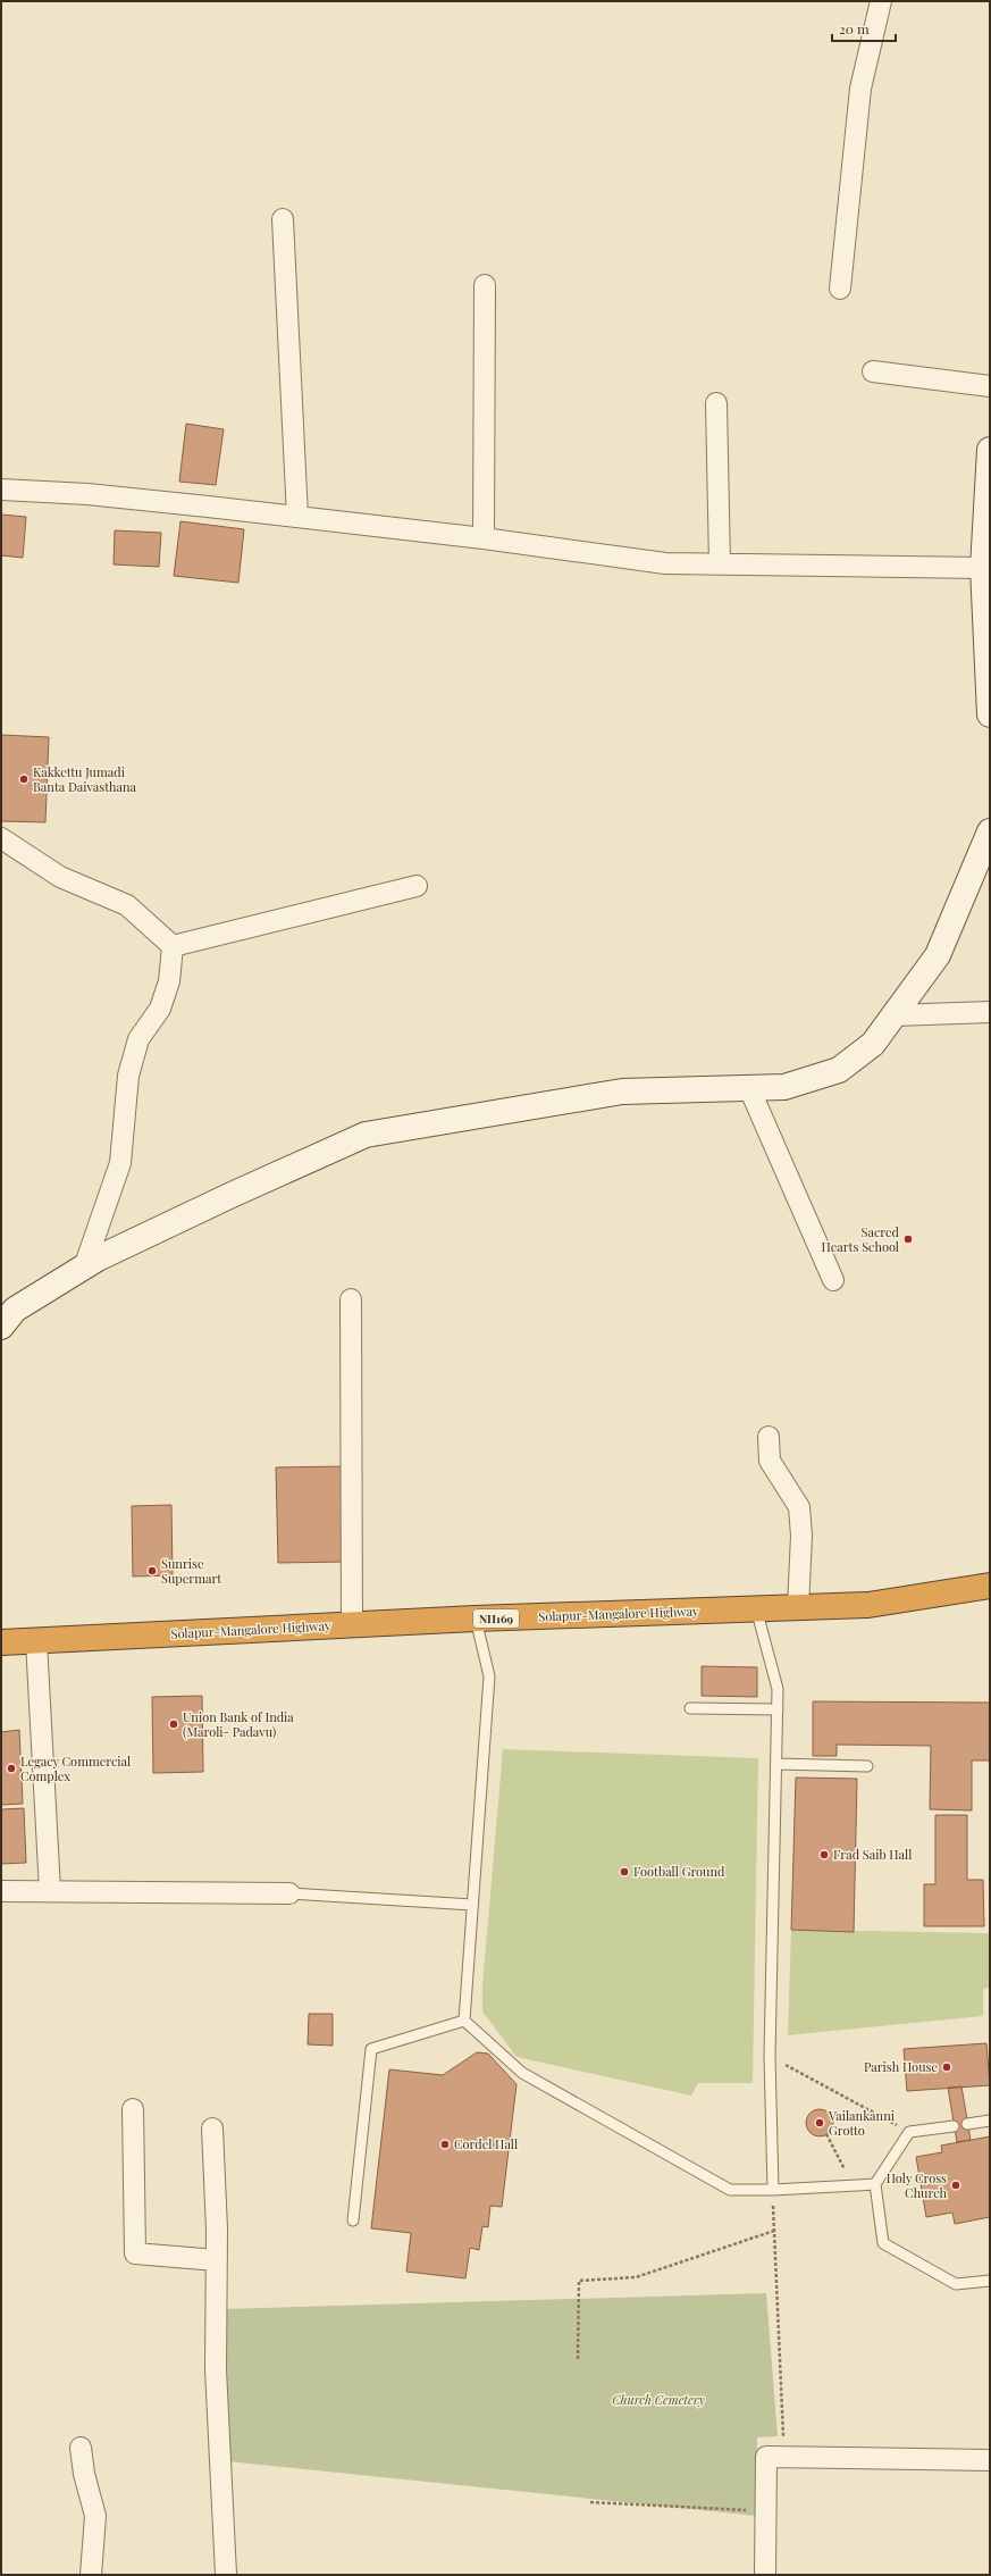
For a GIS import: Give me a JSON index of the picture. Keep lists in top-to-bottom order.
{
  "streets": {
    "highway": ["Solapur-Mangalore Highway", "NH169"]
  },
  "parks": ["Church Cemetery"],
  "places": [
    "Kakkettu Jumadi Banta Daivasthana",
    "Sacred Hearts School",
    "Sunrise Supermart",
    "Union Bank of India (Maroli- Padavu)",
    "Legacy Commercial Complex",
    "Frad Saib Hall",
    "Football Ground",
    "Parish House",
    "Vailankanni Grotto",
    "Cordel Hall",
    "Holy Cross Church"
  ],
  "scale_bar": "20 m"
}
